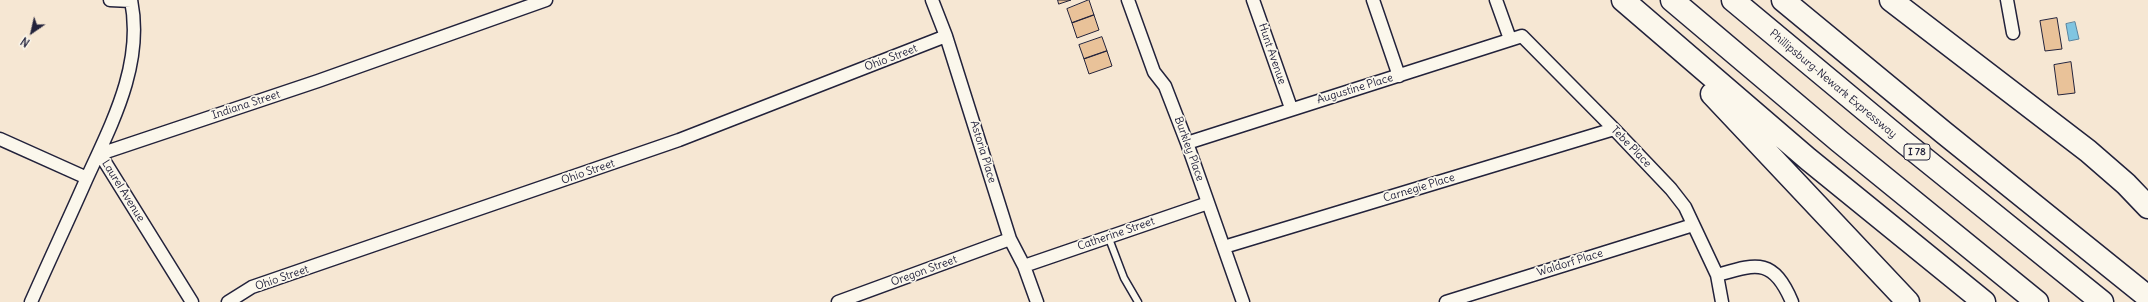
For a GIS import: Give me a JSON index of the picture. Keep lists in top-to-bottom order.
{
  "streets": {
    "highway": ["Phillipsburg-Newark Expressway", "I 78"],
    "street": [
      "Hunt Avenue",
      "Ohio Street",
      "Augustine Place",
      "Indiana Street",
      "Tebe Place",
      "Burkley Place",
      "Astoria Place",
      "Carnegie Place",
      "Laurel Avenue",
      "Catherine Street",
      "Waldorf Place",
      "Oregon Street"
    ]
  },
  "crossings": [
    ["Hunt Avenue", "Augustine Place"],
    ["Ohio Street", "Astoria Place"],
    ["Augustine Place", "Tebe Place"],
    ["Augustine Place", "Burkley Place"],
    ["Indiana Street", "Laurel Avenue"],
    ["Tebe Place", "Carnegie Place"],
    ["Tebe Place", "Waldorf Place"],
    ["Burkley Place", "Carnegie Place"],
    ["Burkley Place", "Catherine Street"],
    ["Astoria Place", "Catherine Street"],
    ["Astoria Place", "Oregon Street"]
  ],
  "north": "bottom left"
}
